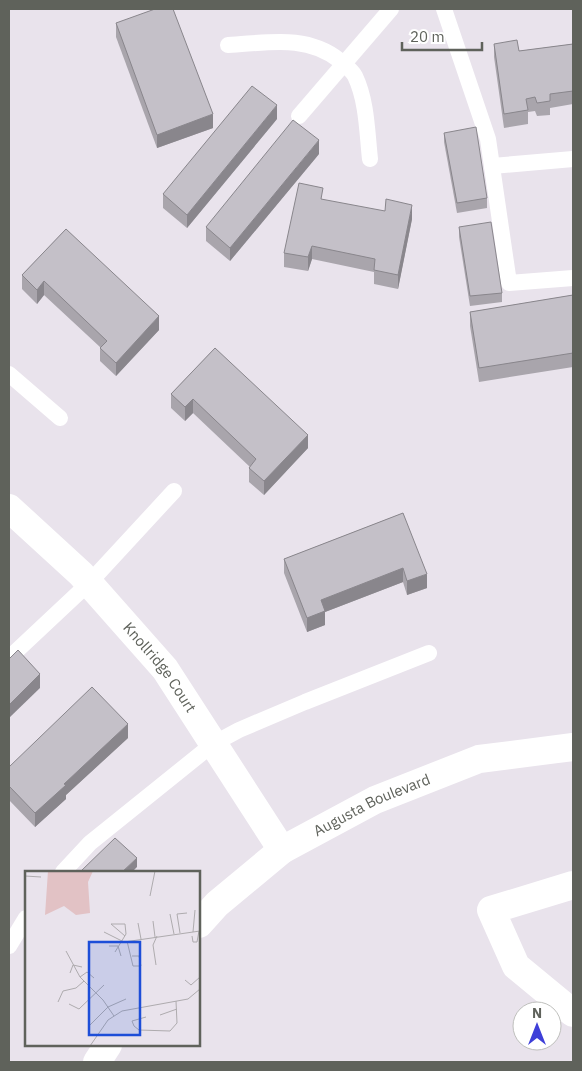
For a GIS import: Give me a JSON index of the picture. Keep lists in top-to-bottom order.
{
  "streets": {
    "street": ["Knollridge Court", "Augusta Boulevard"]
  },
  "crossings": [
    ["Knollridge Court", "Augusta Boulevard"]
  ],
  "scale_bar": "20 m",
  "north": "top"
}
